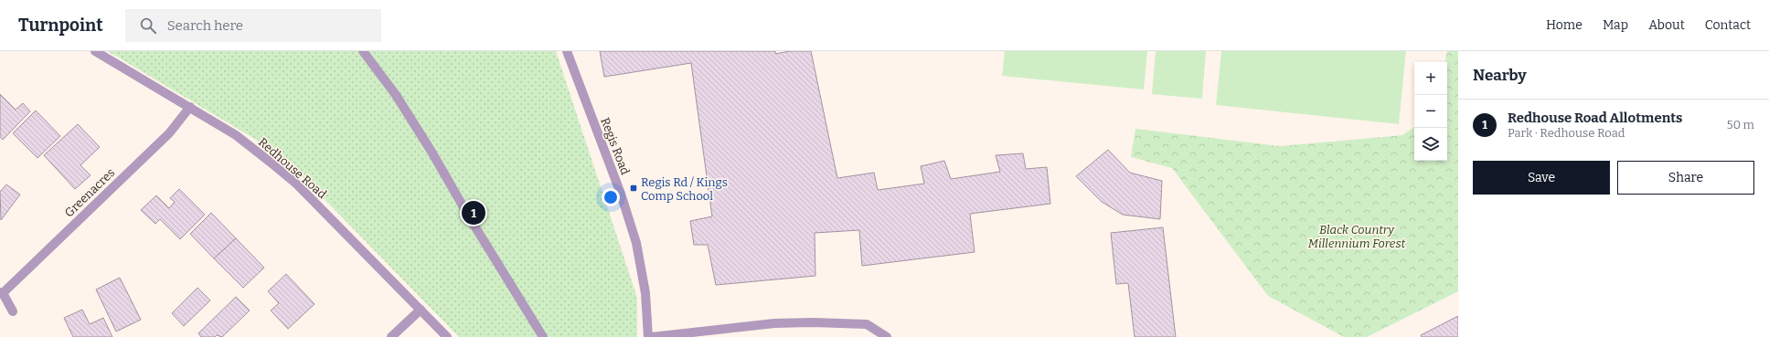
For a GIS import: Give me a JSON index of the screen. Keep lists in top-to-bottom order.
{
  "streets": {
    "street": ["Regis Road", "Redhouse Road", "Greenacres"]
  },
  "crossings": [
    ["Redhouse Road", "Greenacres"]
  ],
  "parks": ["Black Country Millennium Forest"],
  "places": {
    "transit": ["Regis Rd / Kings Comp School"]
  },
  "page": {
    "header": "Turnpoint",
    "search": "Search here",
    "nav": [
      "Home",
      "Map",
      "About",
      "Contact"
    ],
    "heading": "Nearby",
    "map_buttons": ["+", "−"],
    "list": [
      {
        "mark": "1",
        "name": "Redhouse Road Allotments",
        "note": "Park · Redhouse Road",
        "value": "50 m"
      }
    ],
    "buttons": ["Save", "Share"],
    "pins": "1"
  }
}
